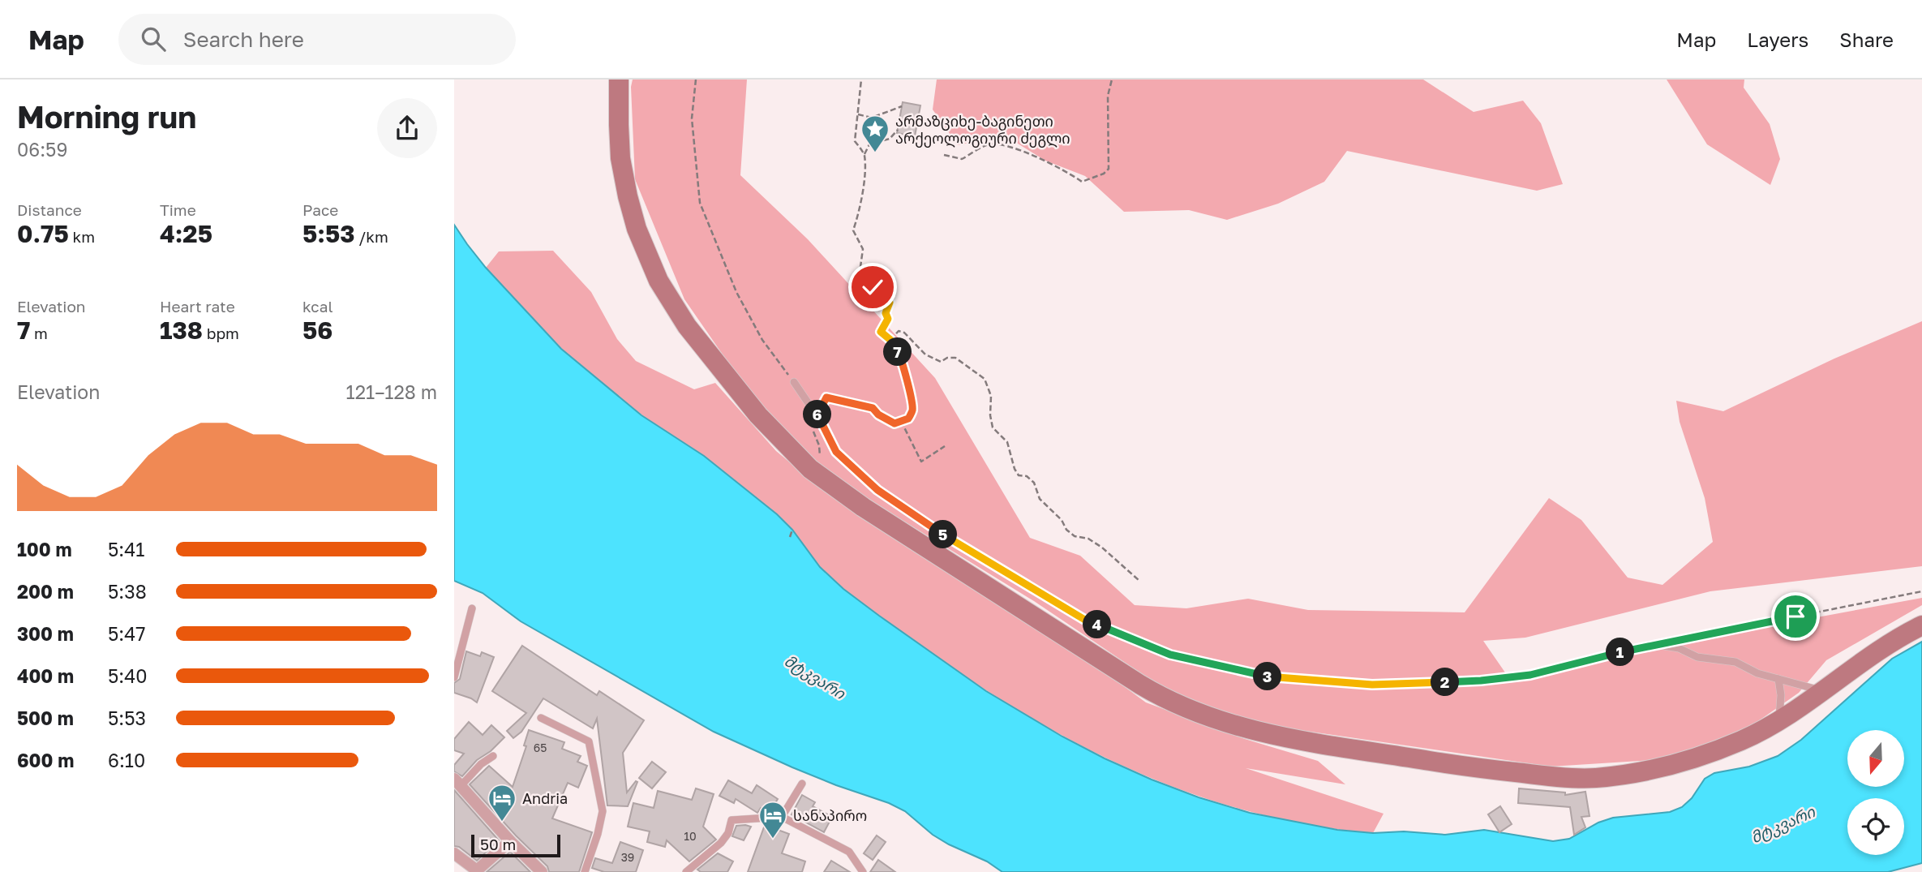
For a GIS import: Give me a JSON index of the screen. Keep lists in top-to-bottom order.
{
  "water": ["მტკვარი"],
  "places": {
    "place": ["არმაზციხე-ბაგინეთი არქეოლოგიური ძეგლი"],
    "hotel": ["Andria", "სანაპირო"]
  },
  "house_numbers": ["65", "10", "39"],
  "scale_bar": "50 m",
  "north": "bottom",
  "page": {
    "header": "Map",
    "search": "Search here",
    "nav": ["Map", "Layers", "Share"],
    "heading": ["Morning run", "06:59"],
    "stats": [
      ["Distance", "0.75 km"],
      ["Time", "4:25"],
      ["Pace", "5:53 /km"],
      ["Elevation", "7 m"],
      ["Heart rate", "138 bpm"],
      ["kcal", "56"]
    ],
    "pins": [
      "7",
      "6",
      "5",
      "4",
      "1",
      "3",
      "2"
    ],
    "chart": ["Elevation", "121–128 m"],
    "list": [
      {
        "name": "100 m",
        "note": "5:41"
      },
      {
        "name": "200 m",
        "note": "5:38"
      },
      {
        "name": "300 m",
        "note": "5:47"
      },
      {
        "name": "400 m",
        "note": "5:40"
      },
      {
        "name": "500 m",
        "note": "5:53"
      },
      {
        "name": "600 m",
        "note": "6:10"
      }
    ],
    "scale": "50 m"
  }
}
